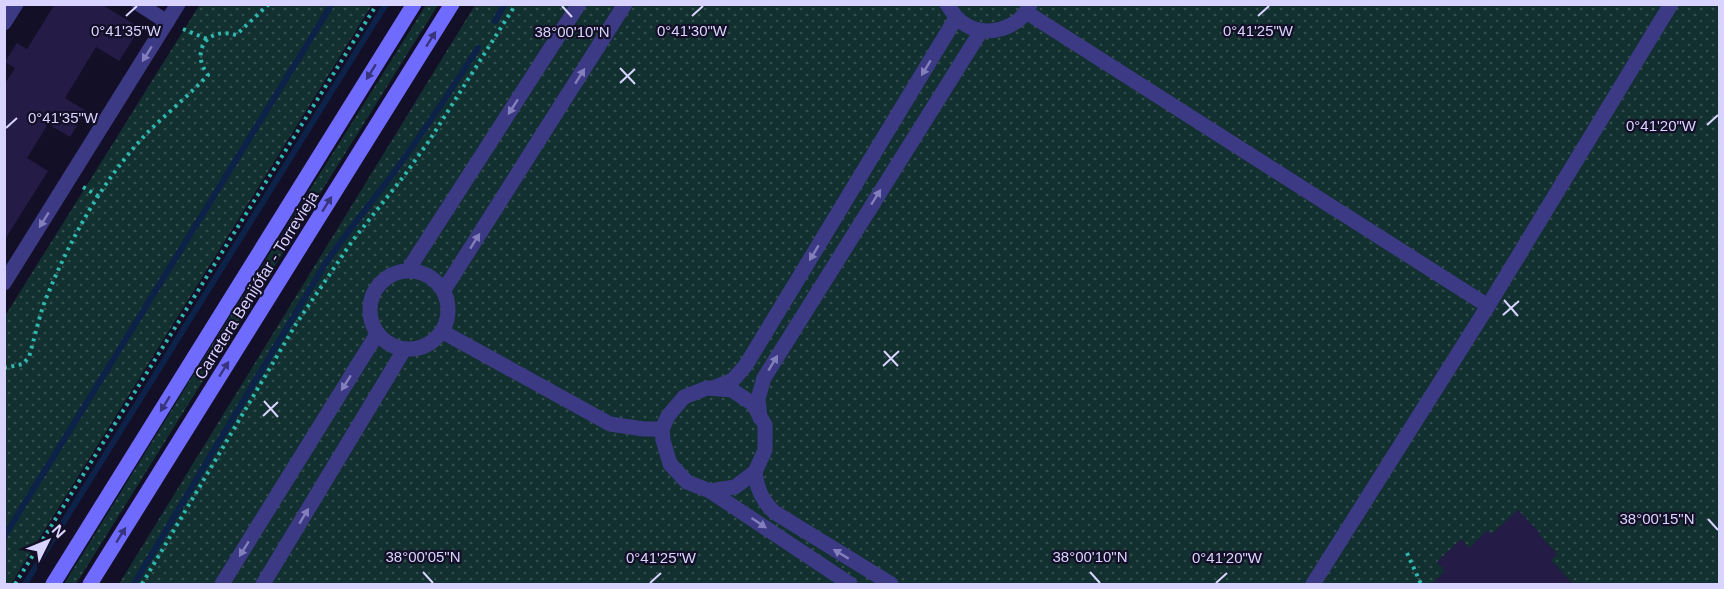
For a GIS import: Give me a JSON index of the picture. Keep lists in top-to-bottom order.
{
  "streets": {
    "main road": ["Carretera Benijófar - Torrevieja"]
  },
  "north": "top right",
  "coordinates": [
    "0°41'35\"W",
    "0°41'30\"W",
    "0°41'25\"W",
    "38°00'10\"N",
    "0°41'20\"W",
    "38°00'15\"N",
    "38°00'05\"N"
  ]
}
